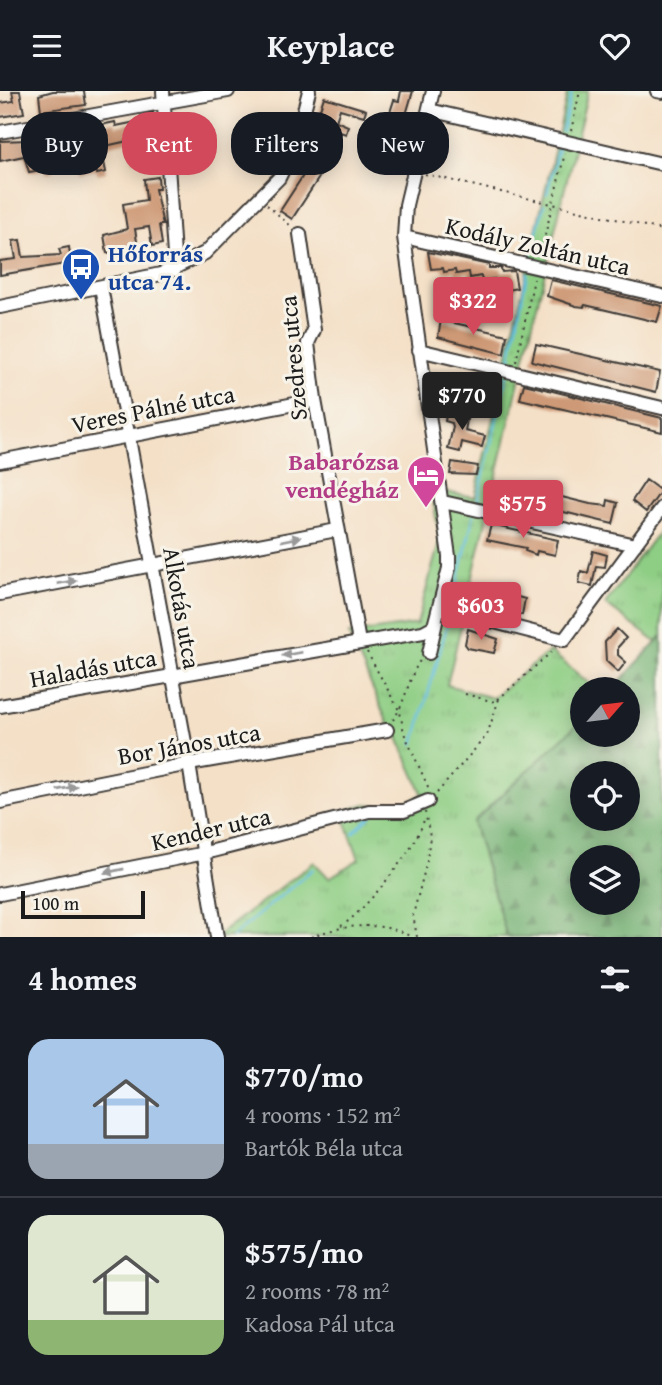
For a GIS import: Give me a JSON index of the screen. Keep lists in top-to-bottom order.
{
  "streets": {
    "street": [
      "Kodály Zoltán utca",
      "Szedres utca",
      "Veres Pálné utca",
      "Alkotás utca",
      "Haladás utca",
      "Bor János utca",
      "Kender utca"
    ]
  },
  "crossings": [
    ["Szedres utca", "Veres Pálné utca"],
    ["Szedres utca", "Haladás utca"],
    ["Veres Pálné utca", "Alkotás utca"],
    ["Alkotás utca", "Haladás utca"],
    ["Alkotás utca", "Bor János utca"],
    ["Alkotás utca", "Kender utca"]
  ],
  "one_way": ["Haladás utca", "Bor János utca", "Kender utca"],
  "places": {
    "bus stop": ["Hőforrás utca 74."],
    "hotel": ["Babarózsa vendégház"]
  },
  "scale_bar": "100 m",
  "north": "top right",
  "page": {
    "header": "Keyplace",
    "chip": [
      "Buy",
      "Rent",
      "Filters",
      "New"
    ],
    "price": [
      "$322",
      "$770",
      "$575",
      "$603"
    ],
    "scale": "100 m",
    "heading": "4 homes",
    "list": [
      {
        "name": "$770/mo",
        "note": "4 rooms · 152 m² · Bartók Béla utca"
      },
      {
        "name": "$575/mo",
        "note": "2 rooms · 78 m² · Kadosa Pál utca"
      }
    ]
  }
}
